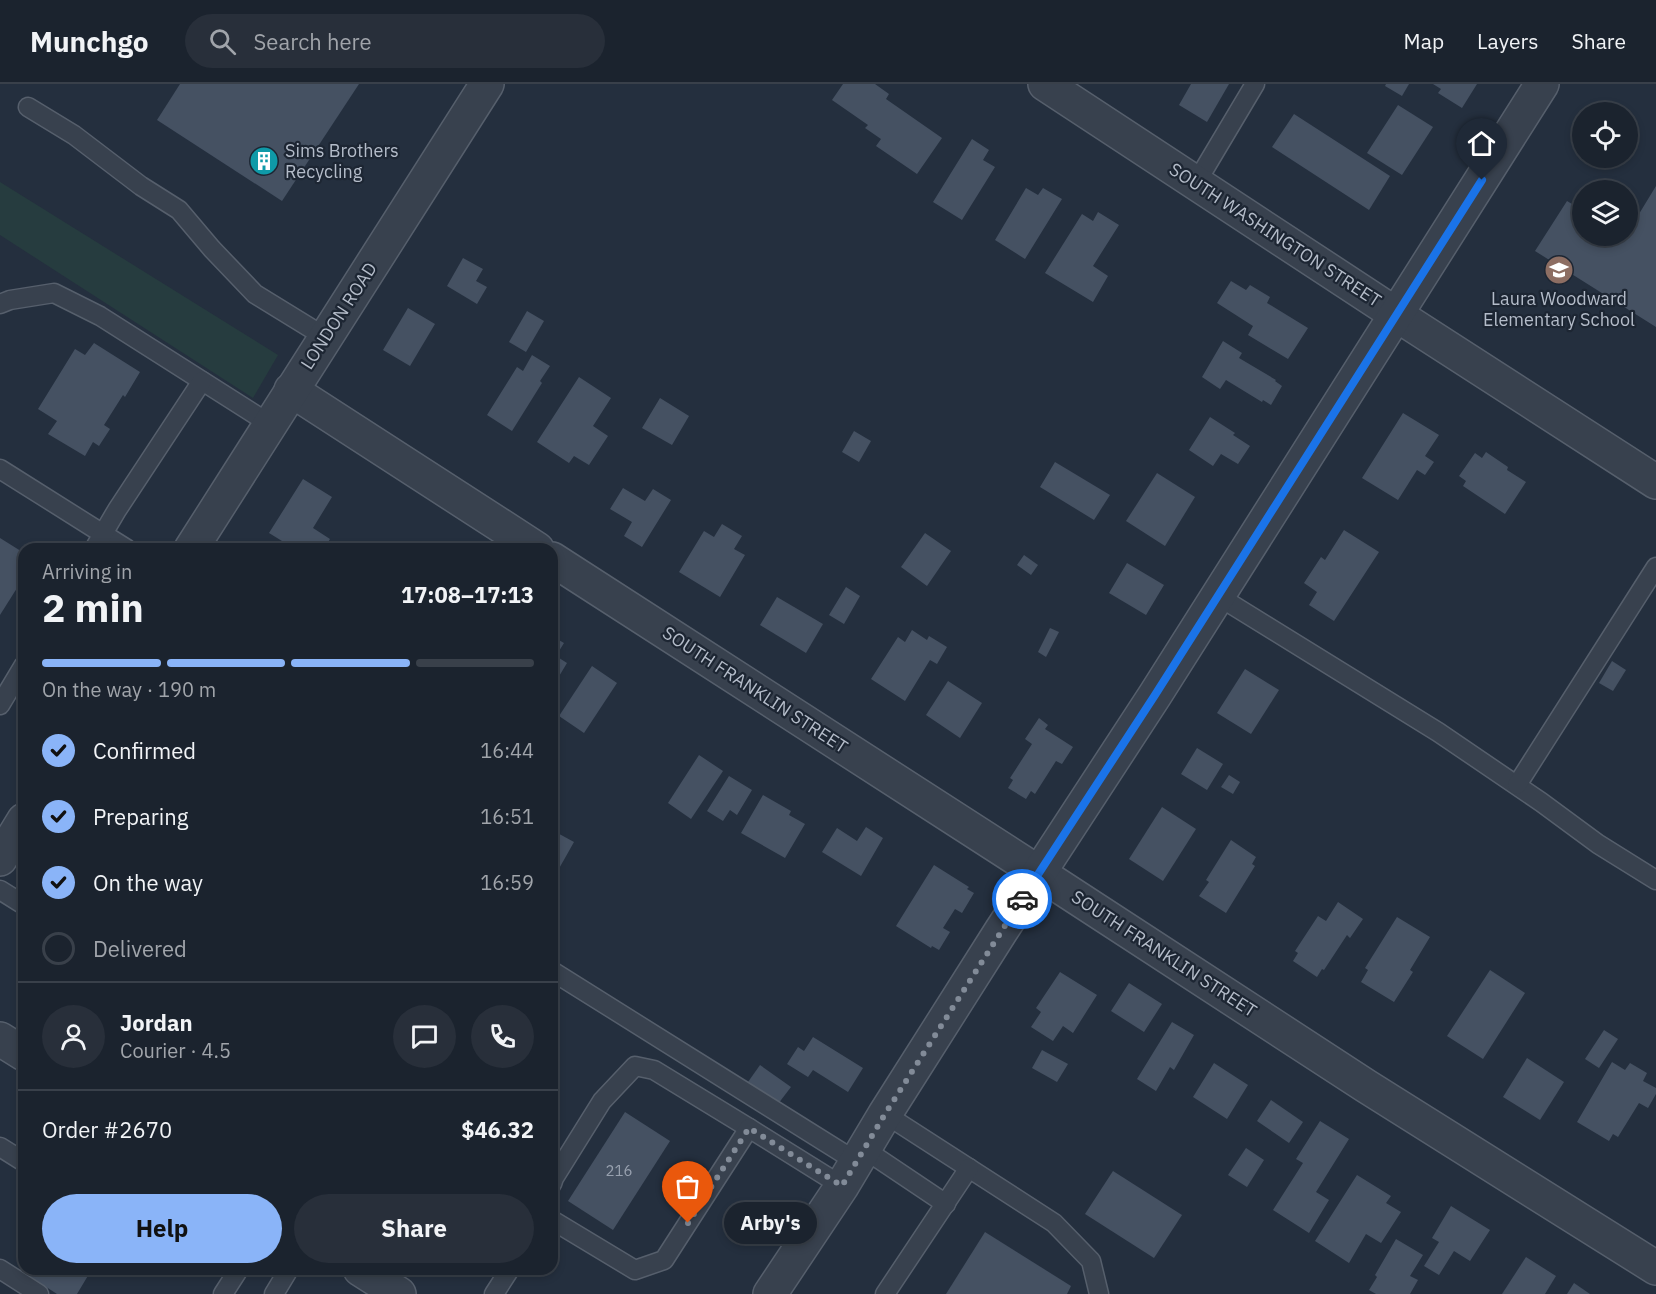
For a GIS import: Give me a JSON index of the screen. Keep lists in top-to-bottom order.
{
  "streets": {
    "street": ["SOUTH WASHINGTON STREET", "LONDON ROAD", "SOUTH FRANKLIN STREET"]
  },
  "places": {
    "building": ["Sims Brothers Recycling"],
    "school or university": ["Laura Woodward Elementary School"],
    "other": ["Arby's"]
  },
  "house_numbers": ["216"],
  "page": {
    "header": "Munchgo",
    "search": "Search here",
    "nav": ["Map", "Layers", "Share"],
    "heading": ["2 min", "Arriving in", "17:08–17:13"],
    "panel": [
      "Jordan",
      "Courier · 4.5",
      "Order #2670",
      "$46.32"
    ],
    "bar": "On the way · 190 m",
    "list": [
      ["Confirmed", "16:44"],
      ["Preparing", "16:51"],
      ["On the way", "16:59"],
      "Delivered"
    ],
    "buttons": ["Help", "Share"],
    "bubble": "Arby's"
  }
}
